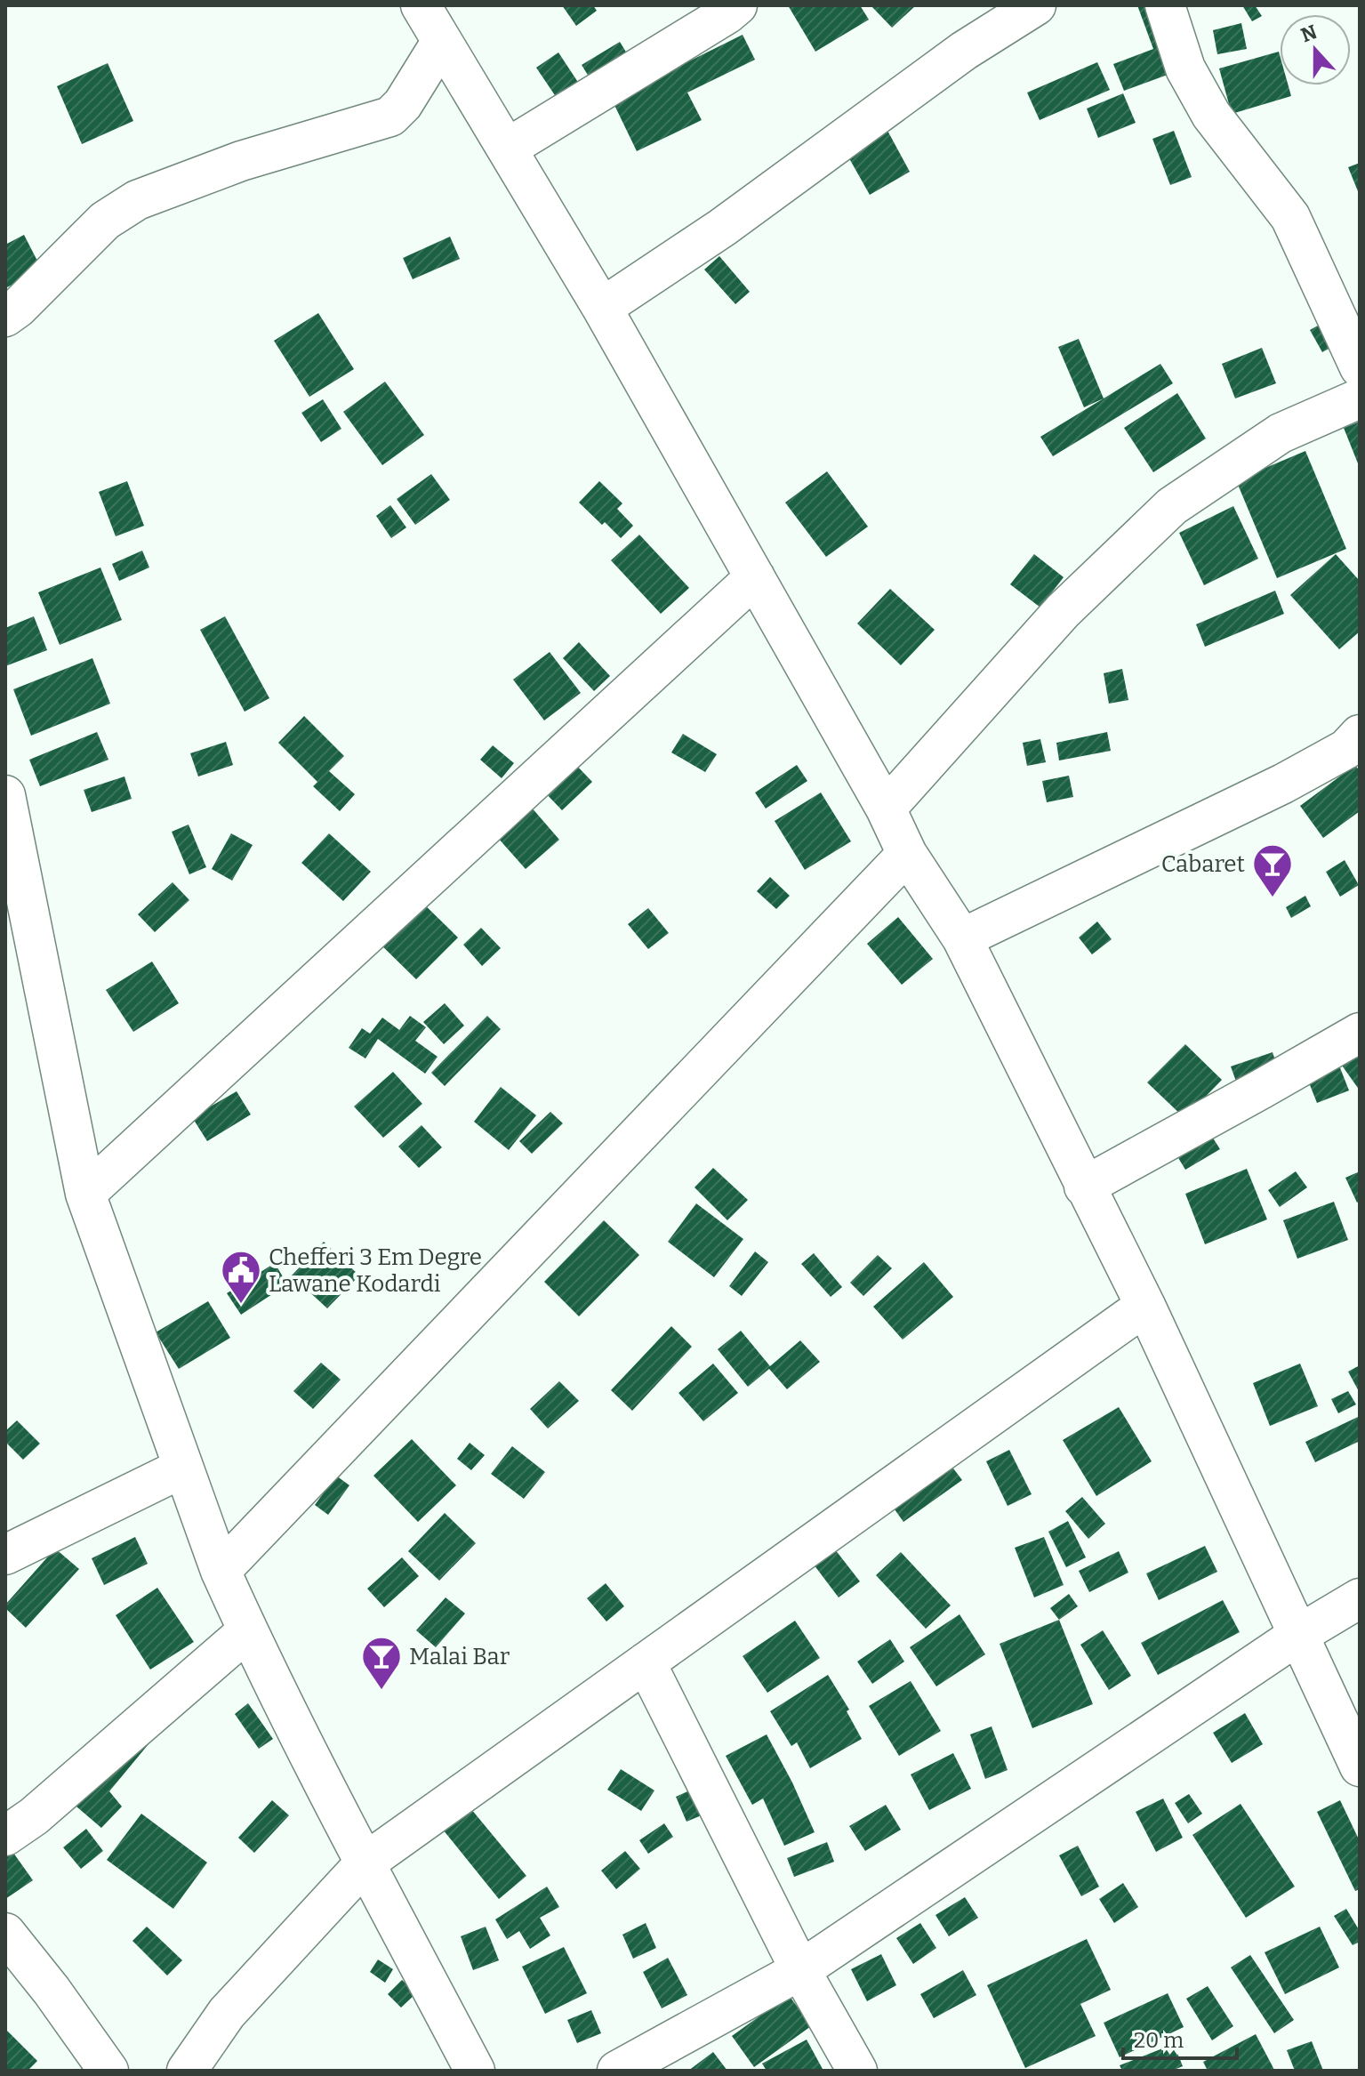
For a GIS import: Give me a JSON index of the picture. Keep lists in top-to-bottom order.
{
  "places": {
    "bar": ["Cabaret", "Malai Bar"],
    "public building": ["Chefferi 3 Em Degre Lawane Kodardi"]
  },
  "scale_bar": "20 m",
  "north": "top"
}
